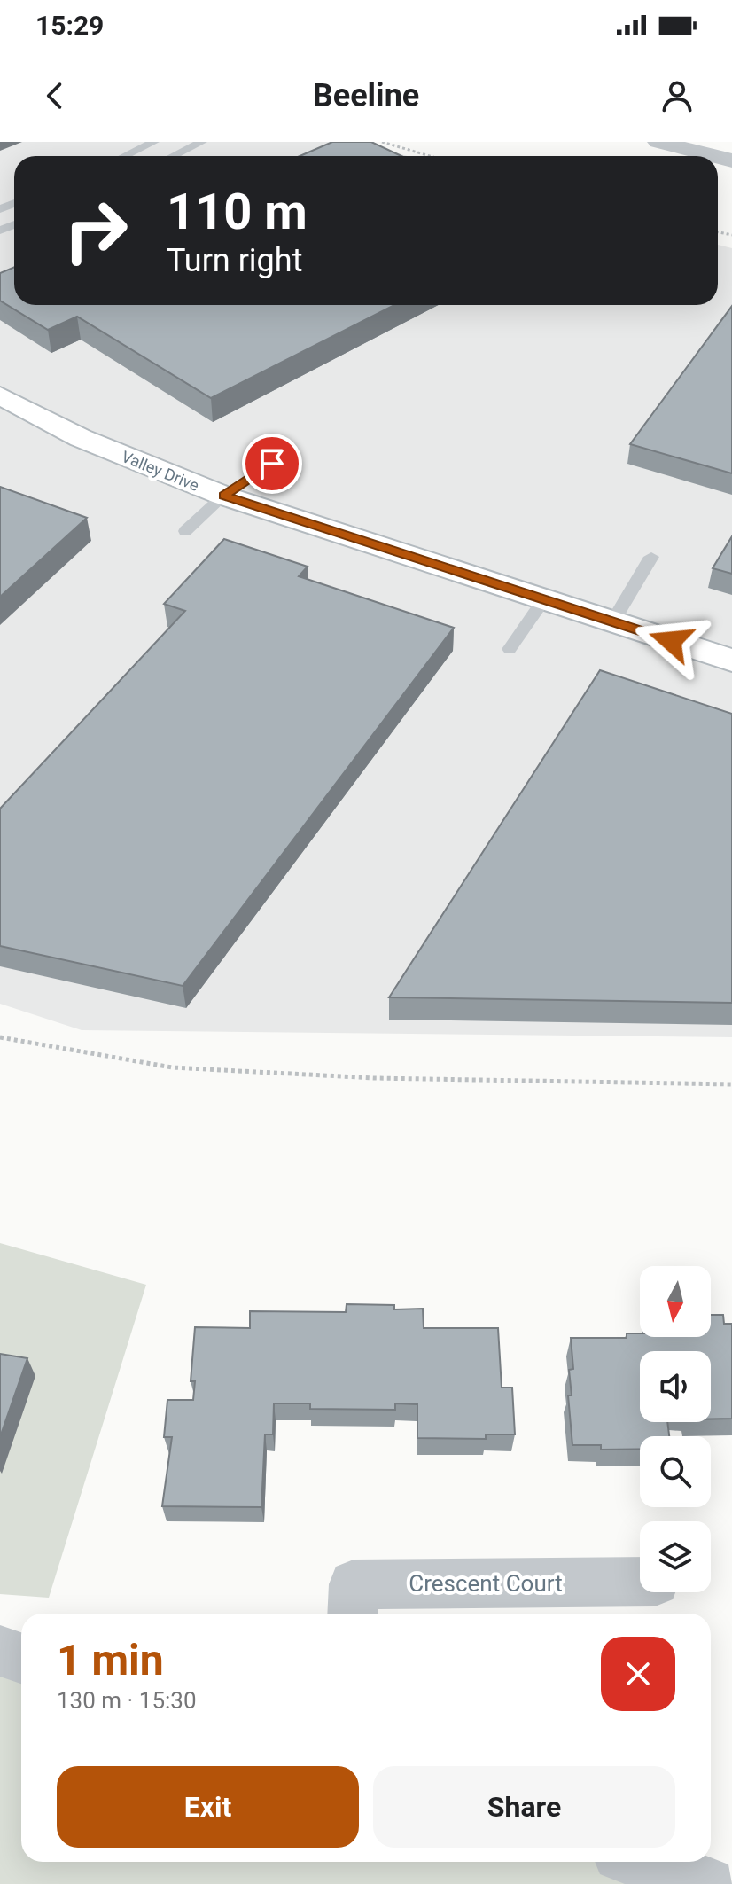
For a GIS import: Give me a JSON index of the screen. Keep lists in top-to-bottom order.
{
  "streets": {
    "main road": ["Valley Drive"],
    "street": ["Crescent Court"]
  },
  "north": "bottom",
  "page": {
    "status": "15:29",
    "header": "Beeline",
    "turn": ["110 m", "Turn right"],
    "heading": ["1 min", "130 m · 15:30"],
    "buttons": ["Exit", "Share"]
  }
}
